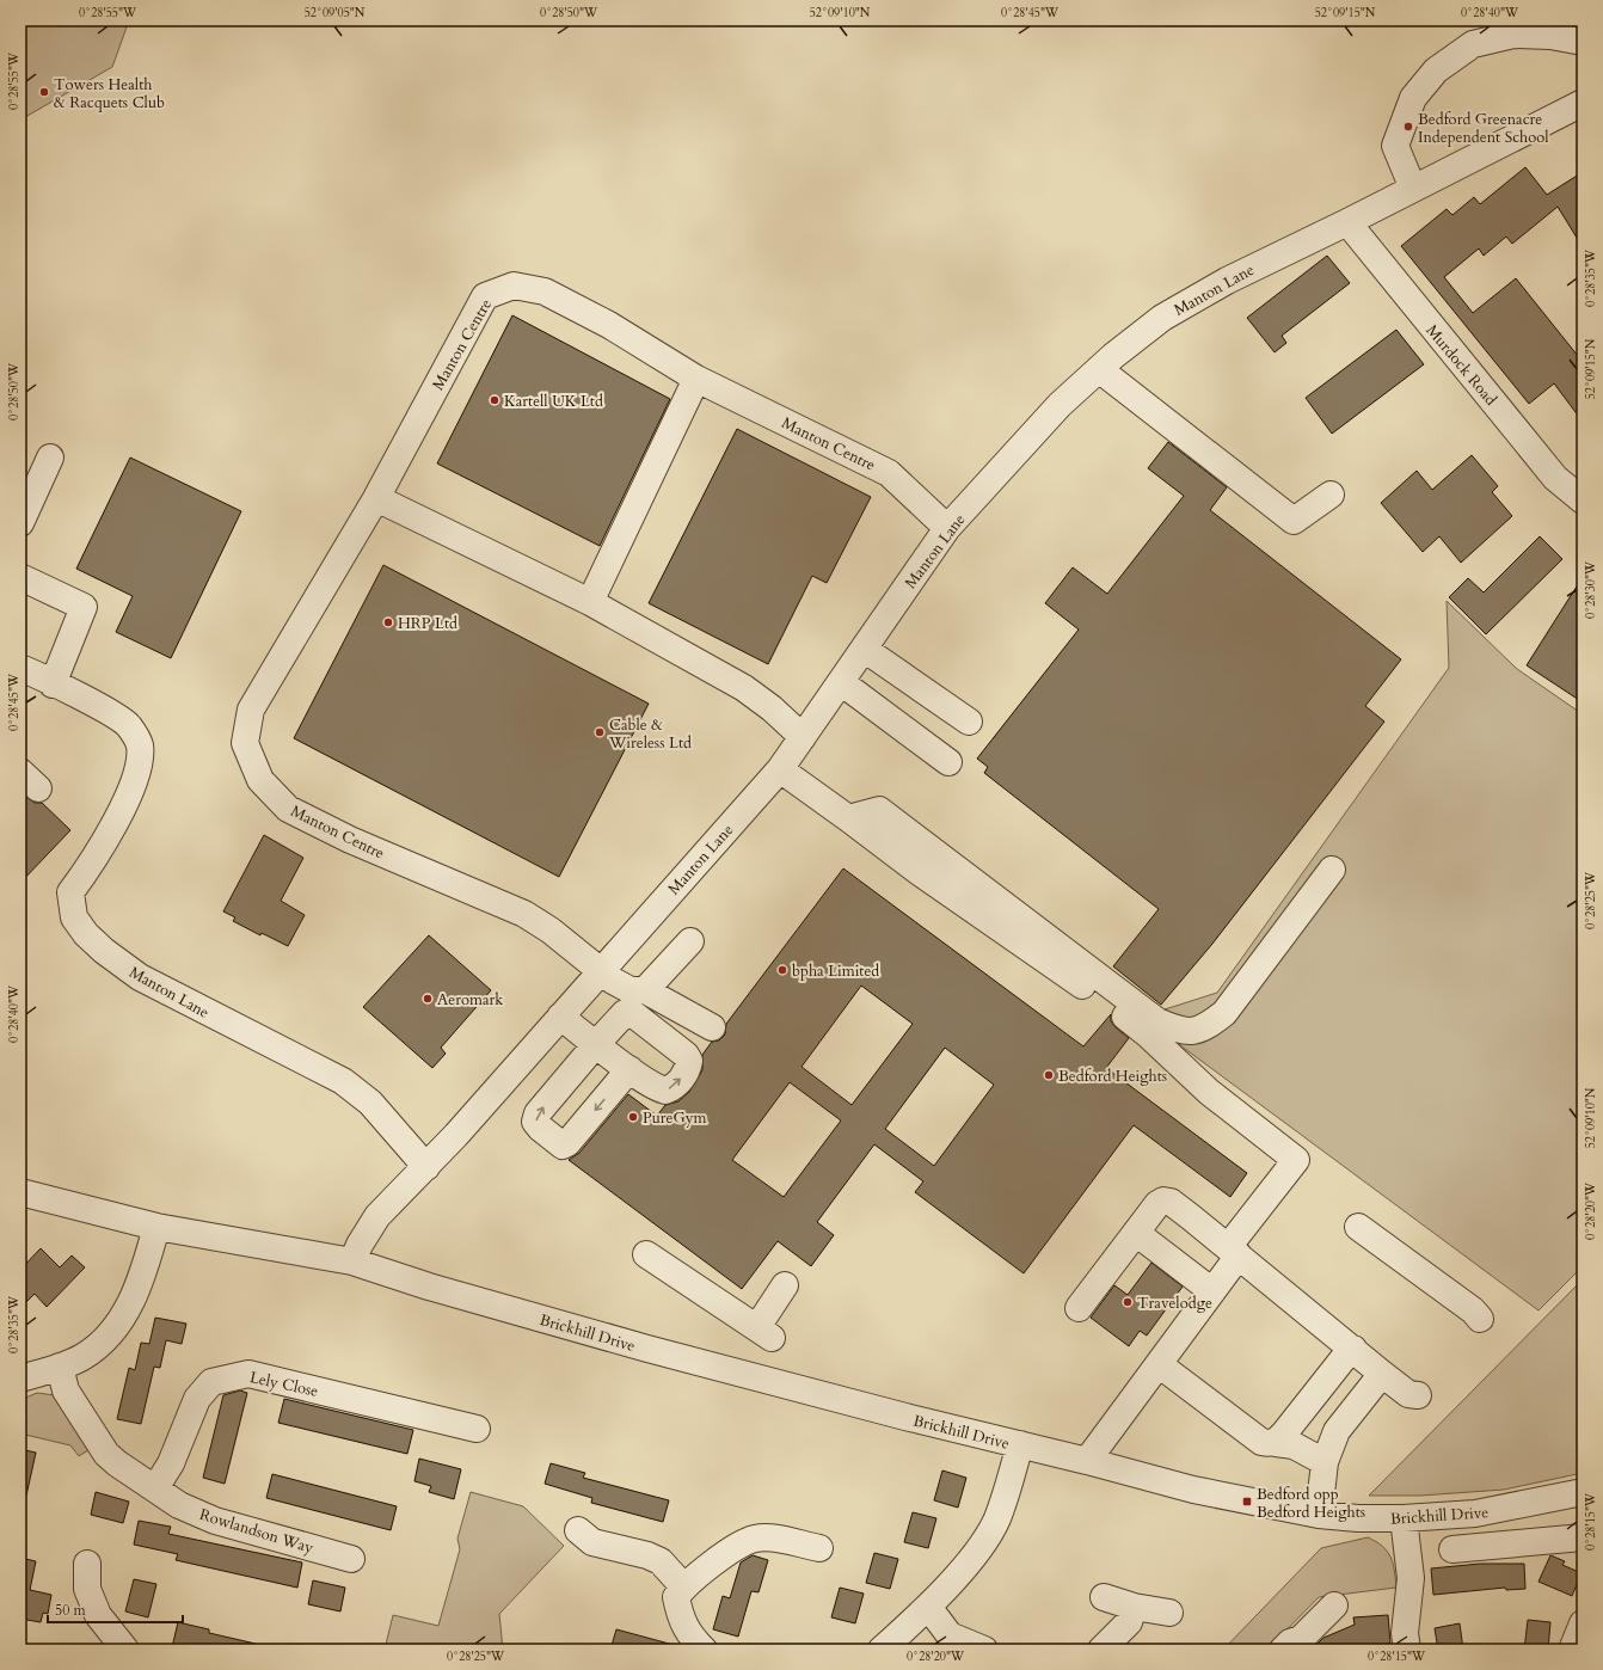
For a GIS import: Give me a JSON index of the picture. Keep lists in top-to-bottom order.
{
  "streets": {
    "street": [
      "Manton Lane",
      "Manton Centre",
      "Murdock Road",
      "Brickhill Drive",
      "Lely Close",
      "Rowlandson Way"
    ]
  },
  "crossings": [
    ["Manton Lane", "Manton Centre"],
    ["Manton Lane", "Murdock Road"],
    ["Manton Lane", "Brickhill Drive"],
    ["Lely Close", "Rowlandson Way"]
  ],
  "places": {
    "other": [
      "Towers Health & Racquets Club",
      "Bedford Greenacre Independent School",
      "Kartell UK Ltd",
      "HRP Ltd",
      "Cable & Wireless Ltd",
      "bpha Limited",
      "Aeromark",
      "Bedford Heights",
      "PureGym",
      "Travelodge"
    ],
    "transit": ["Bedford opp Bedford Heights"]
  },
  "scale_bar": "50 m",
  "coordinates": [
    "0°28'55\"W",
    "52°09'05\"N",
    "0°28'50\"W",
    "52°09'10\"N",
    "0°28'45\"W",
    "52°09'15\"N",
    "0°28'40\"W",
    "0°28'35\"W",
    "0°28'30\"W",
    "0°28'25\"W",
    "0°28'20\"W",
    "0°28'15\"W"
  ]
}
